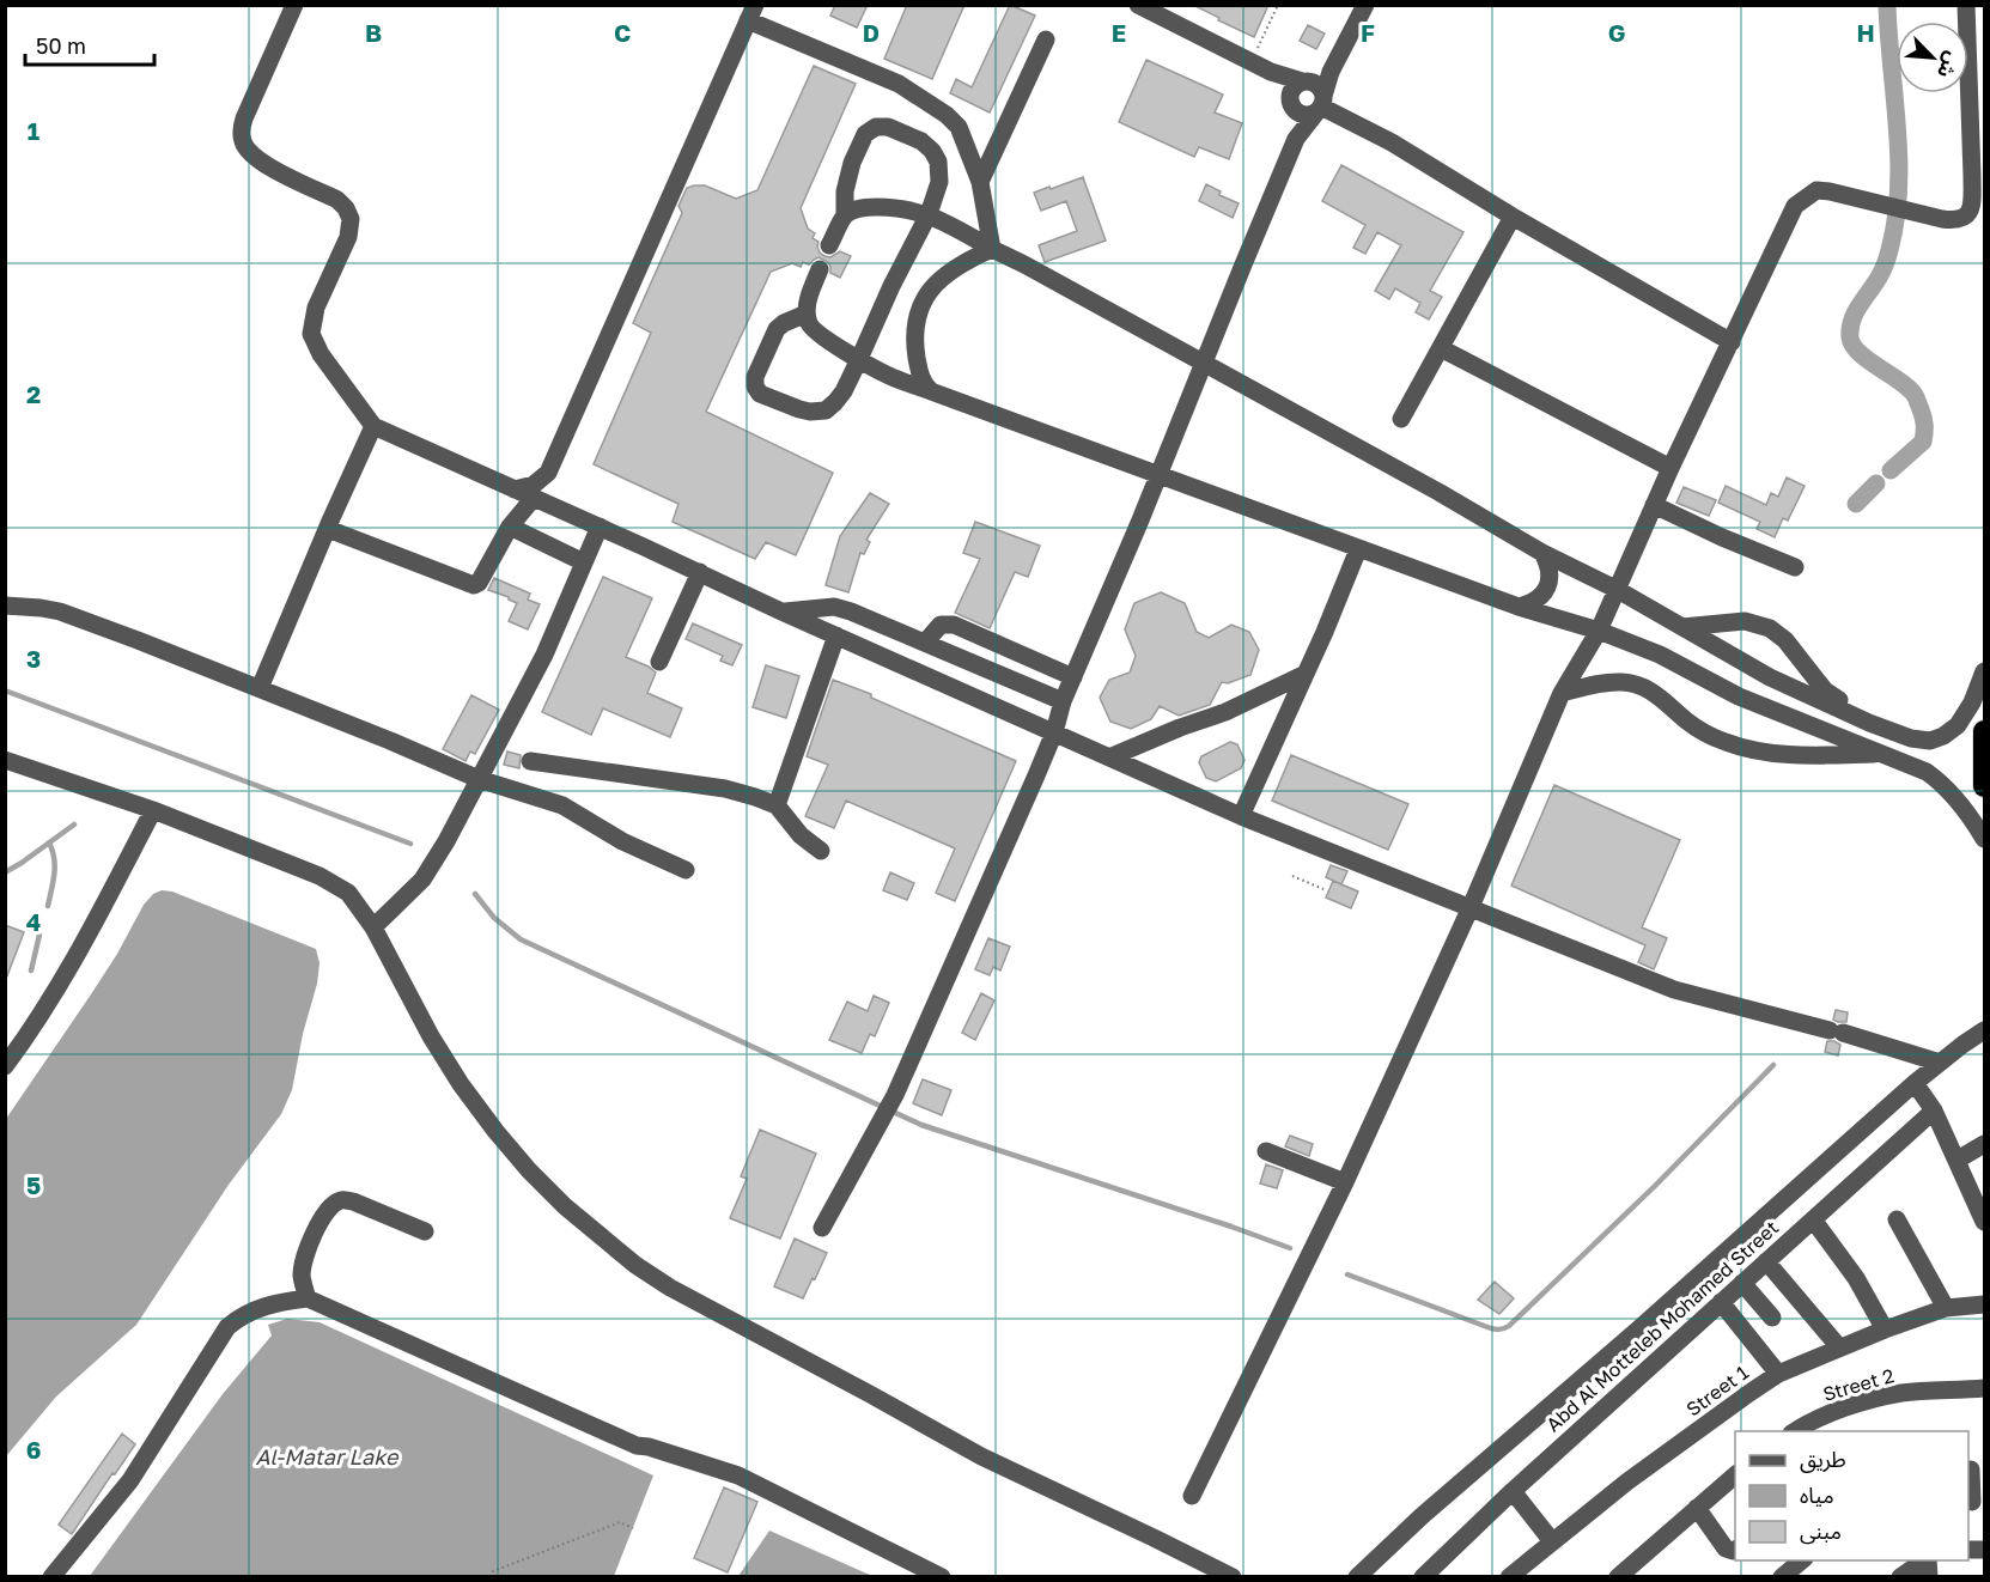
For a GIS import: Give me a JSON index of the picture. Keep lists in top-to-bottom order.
{
  "streets": {
    "street": ["Abd Al Motteleb Mohamed Street", "Street 2", "Street 1"]
  },
  "water": ["Al-Matar Lake"],
  "legend": ["طريق", "مياه", "مبنى"],
  "scale_bar": "50 m",
  "north": "bottom right",
  "grid": {
    "columns": [
      "B",
      "C",
      "D",
      "E",
      "F",
      "G",
      "H"
    ],
    "rows": [
      "1",
      "2",
      "3",
      "4",
      "5",
      "6"
    ]
  }
}
